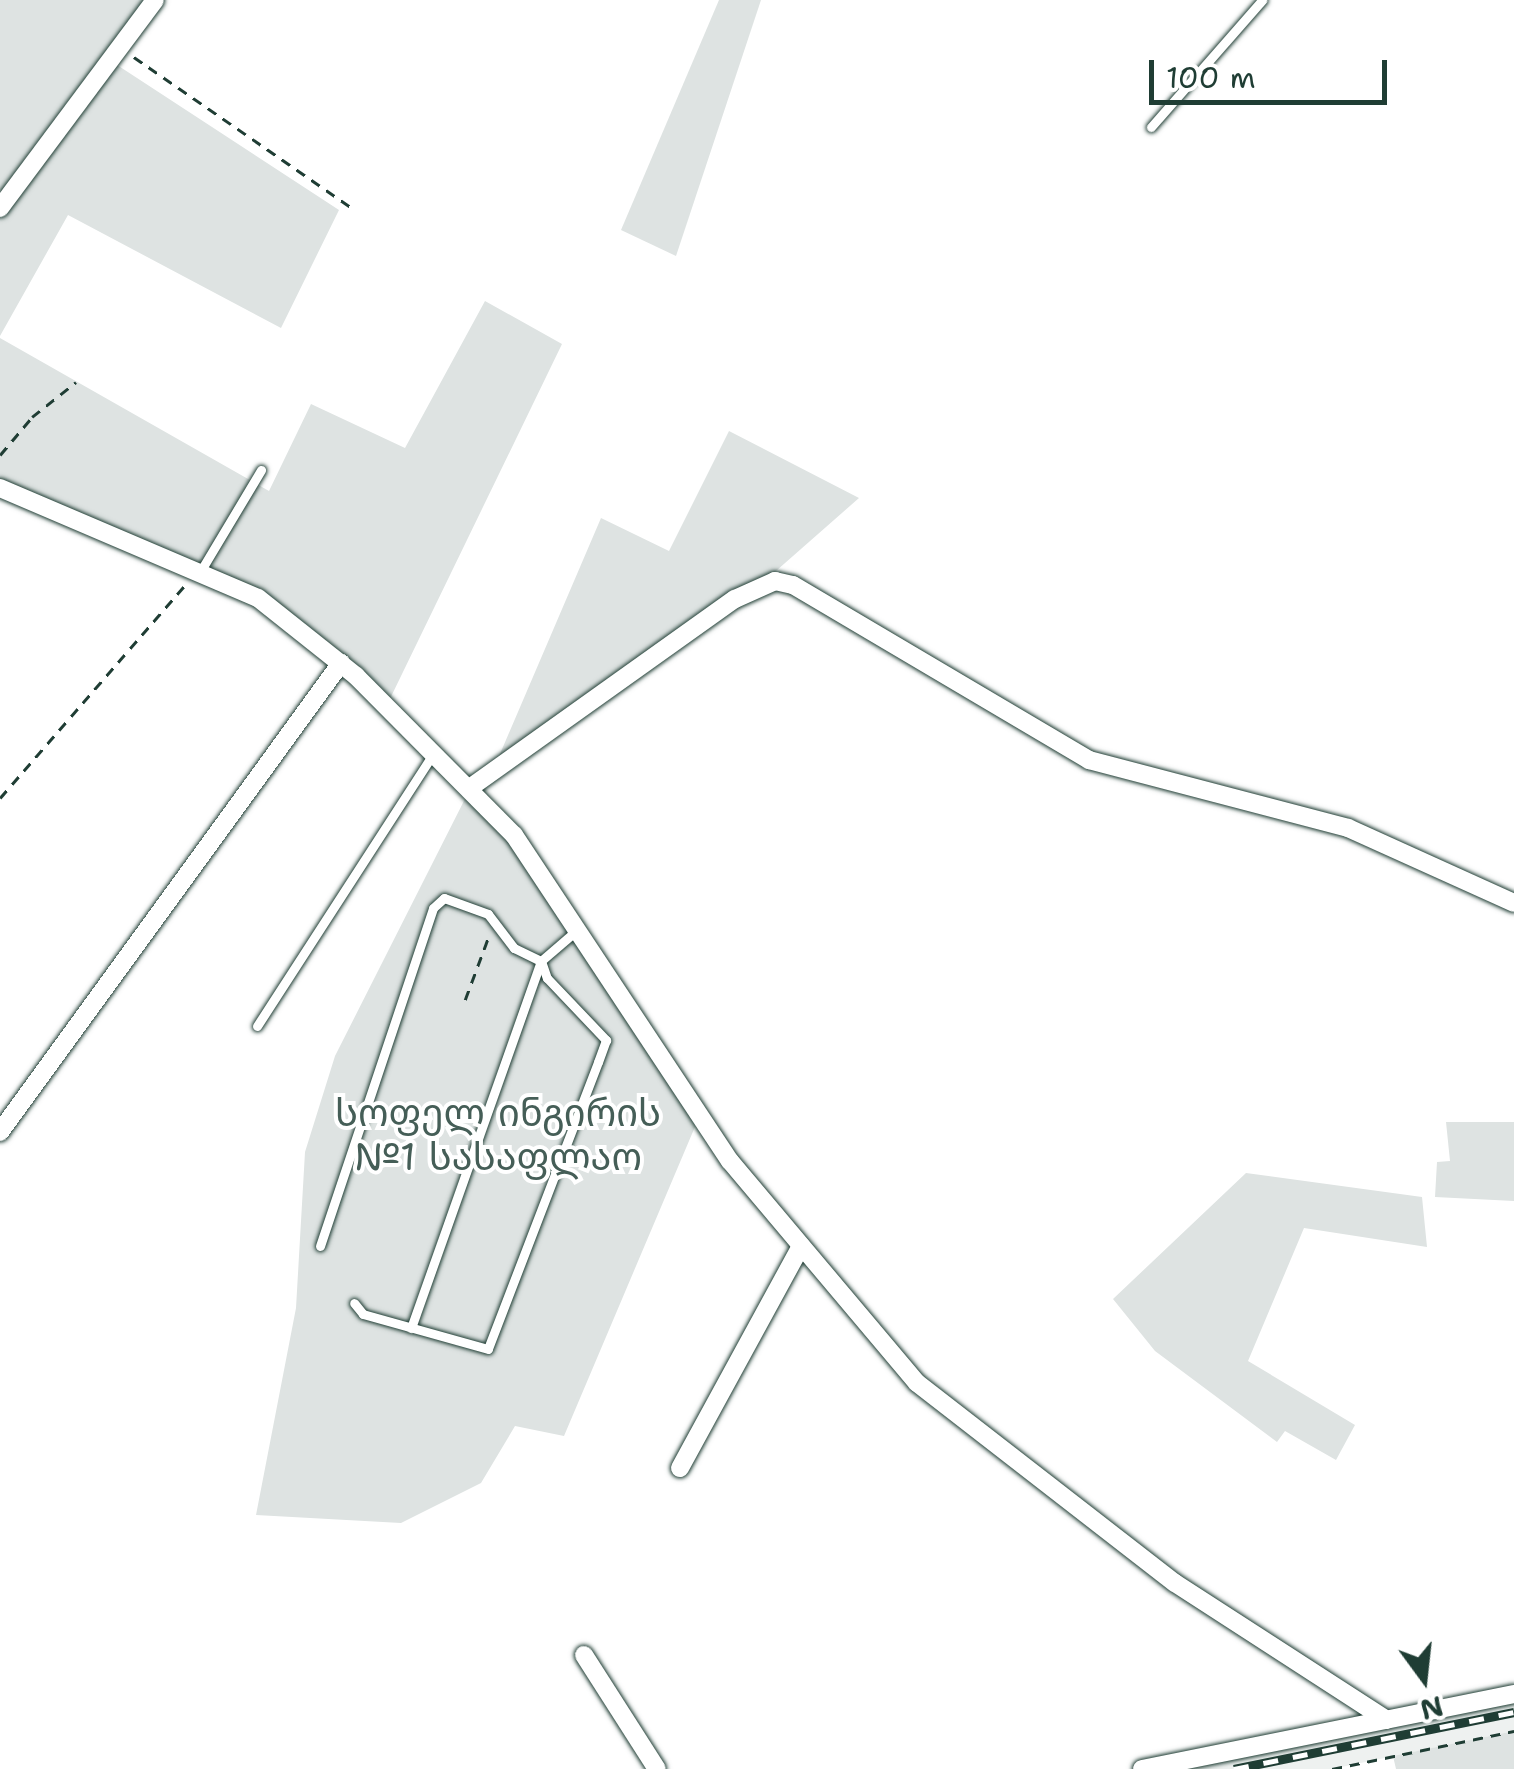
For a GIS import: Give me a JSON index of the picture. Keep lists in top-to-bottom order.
{
  "parks": ["სოფელ ინგირის №1 სასაფლაო"],
  "scale_bar": "100 m",
  "north": "bottom"
}
